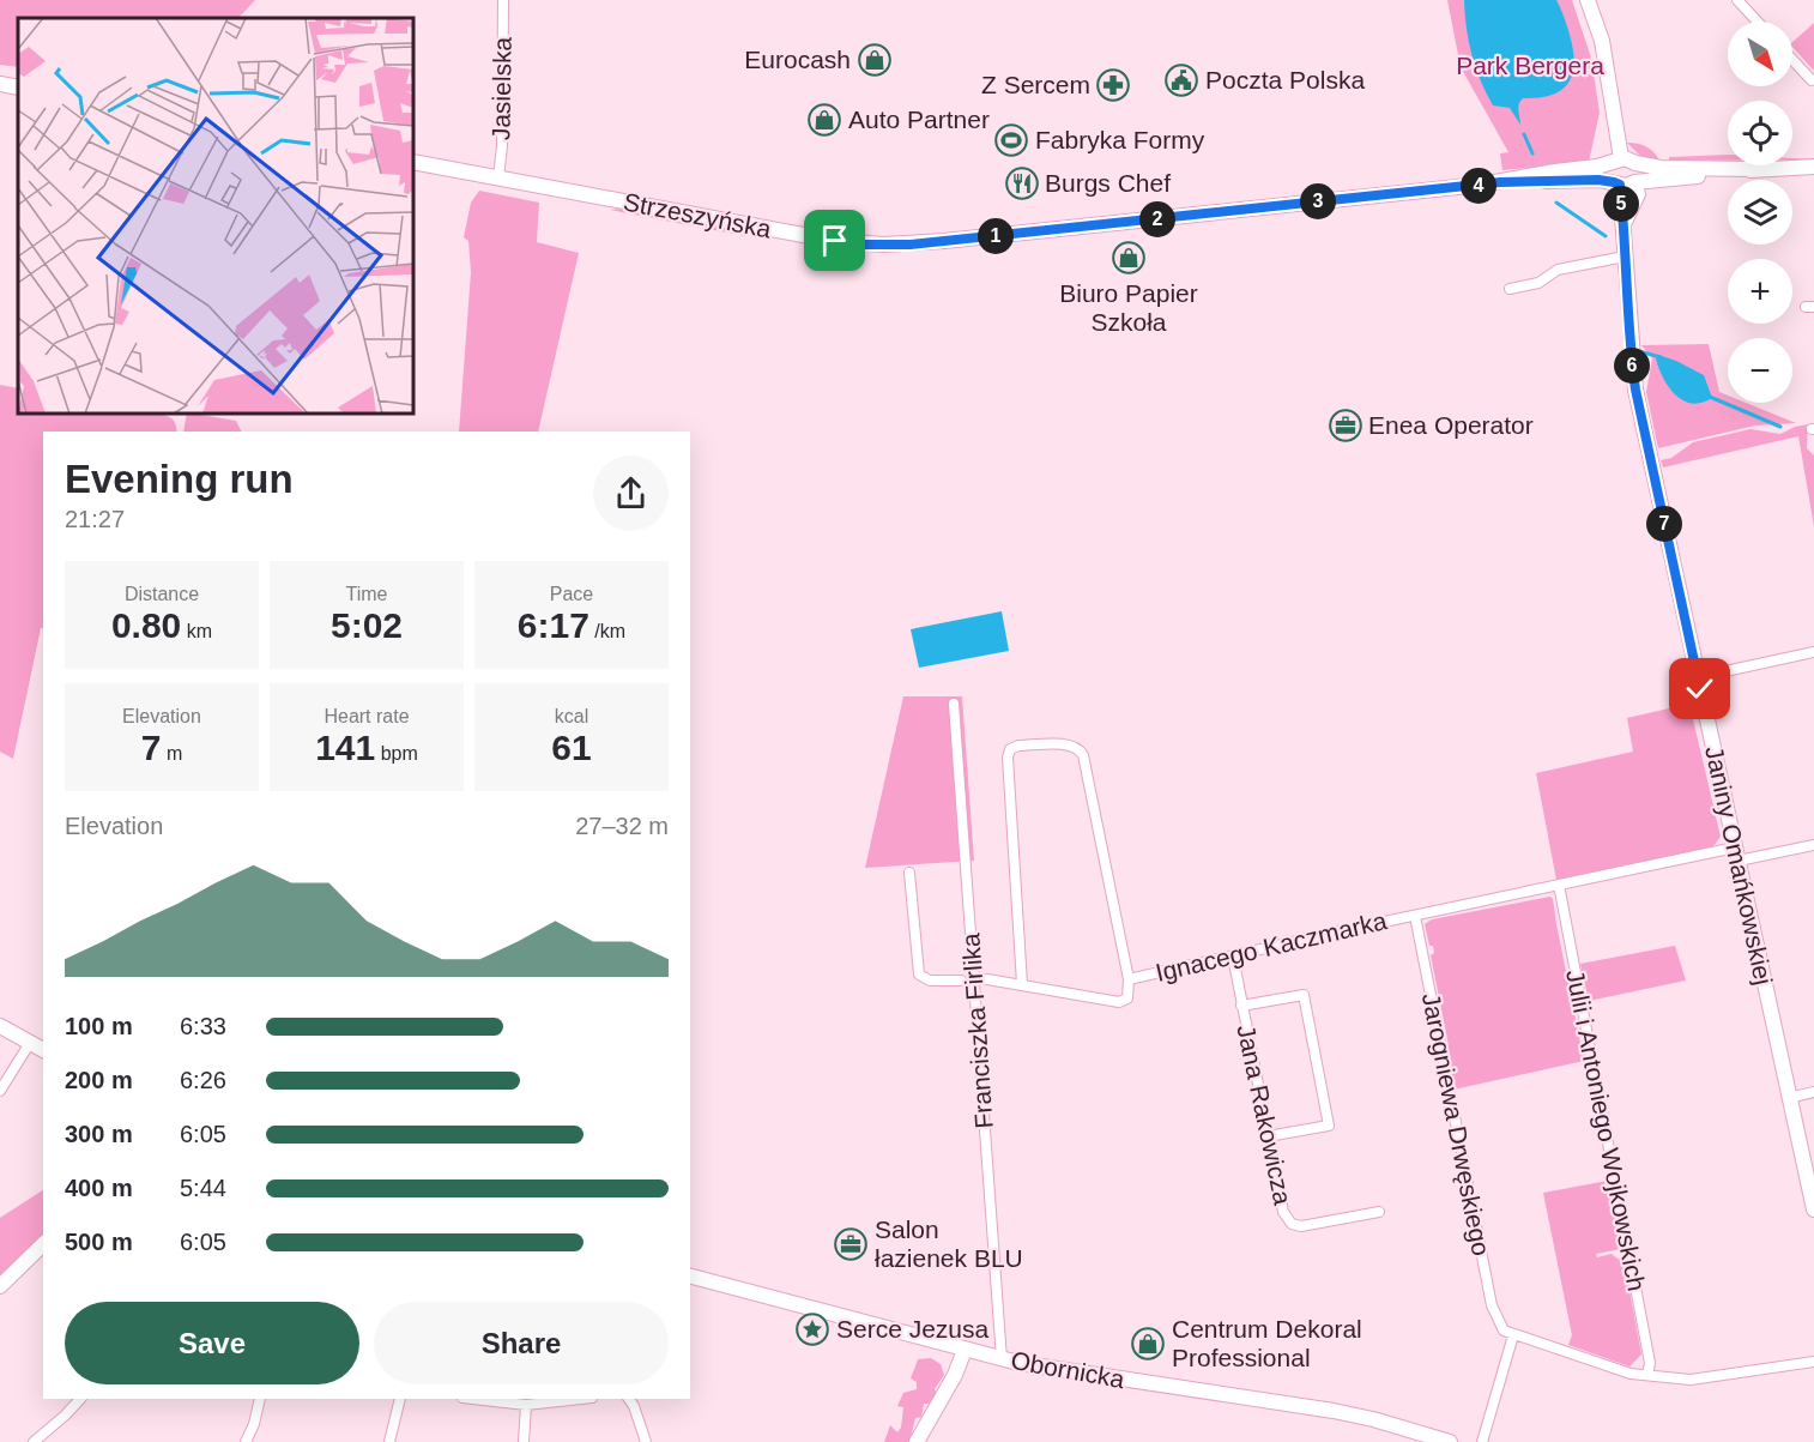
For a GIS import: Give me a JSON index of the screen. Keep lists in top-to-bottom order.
{
  "streets": {
    "street": [
      "Jasielska",
      "Strzeszyńska",
      "Janiny Omańkowskiej",
      "Ignacego Kaczmarka",
      "Franciszka Firlika",
      "Jana Rakowicza",
      "Jarogniewa Drwęskiego",
      "Julii i Antoniego Wojkowskich",
      "Obornicka"
    ]
  },
  "crossings": [
    ["Jasielska", "Strzeszyńska"],
    ["Strzeszyńska", "Janiny Omańkowskiej"],
    ["Janiny Omańkowskiej", "Ignacego Kaczmarka"],
    ["Ignacego Kaczmarka", "Franciszka Firlika"],
    ["Ignacego Kaczmarka", "Jana Rakowicza"],
    ["Ignacego Kaczmarka", "Jarogniewa Drwęskiego"],
    ["Ignacego Kaczmarka", "Julii i Antoniego Wojkowskich"],
    ["Franciszka Firlika", "Obornicka"]
  ],
  "parks": ["Park Bergera"],
  "places": {
    "shop": [
      "Eurocash",
      "Auto Partner",
      "Biuro Papier Szkoła",
      "Centrum Dekoral Professional"
    ],
    "public building": ["Poczta Polska"],
    "pharmacy": ["Z Sercem"],
    "sports": ["Fabryka Formy"],
    "restaurant": ["Burgs Chef"],
    "office": ["Enea Operator", "Salon łazienek BLU"],
    "place": ["Serce Jezusa"]
  },
  "north": "bottom right",
  "page": {
    "map_buttons": ["+", "−"],
    "pins": [
      "4",
      "3",
      "5",
      "2",
      "1",
      "6",
      "7"
    ],
    "heading": ["Evening run", "21:27"],
    "stats": [
      ["Distance", "0.80 km"],
      ["Time", "5:02"],
      ["Pace", "6:17 /km"],
      ["Elevation", "7 m"],
      ["Heart rate", "141 bpm"],
      ["kcal", "61"]
    ],
    "chart": ["Elevation", "27–32 m"],
    "list": [
      {
        "name": "100 m",
        "note": "6:33"
      },
      {
        "name": "200 m",
        "note": "6:26"
      },
      {
        "name": "300 m",
        "note": "6:05"
      },
      {
        "name": "400 m",
        "note": "5:44"
      },
      {
        "name": "500 m",
        "note": "6:05"
      }
    ],
    "buttons": ["Save", "Share"]
  }
}
